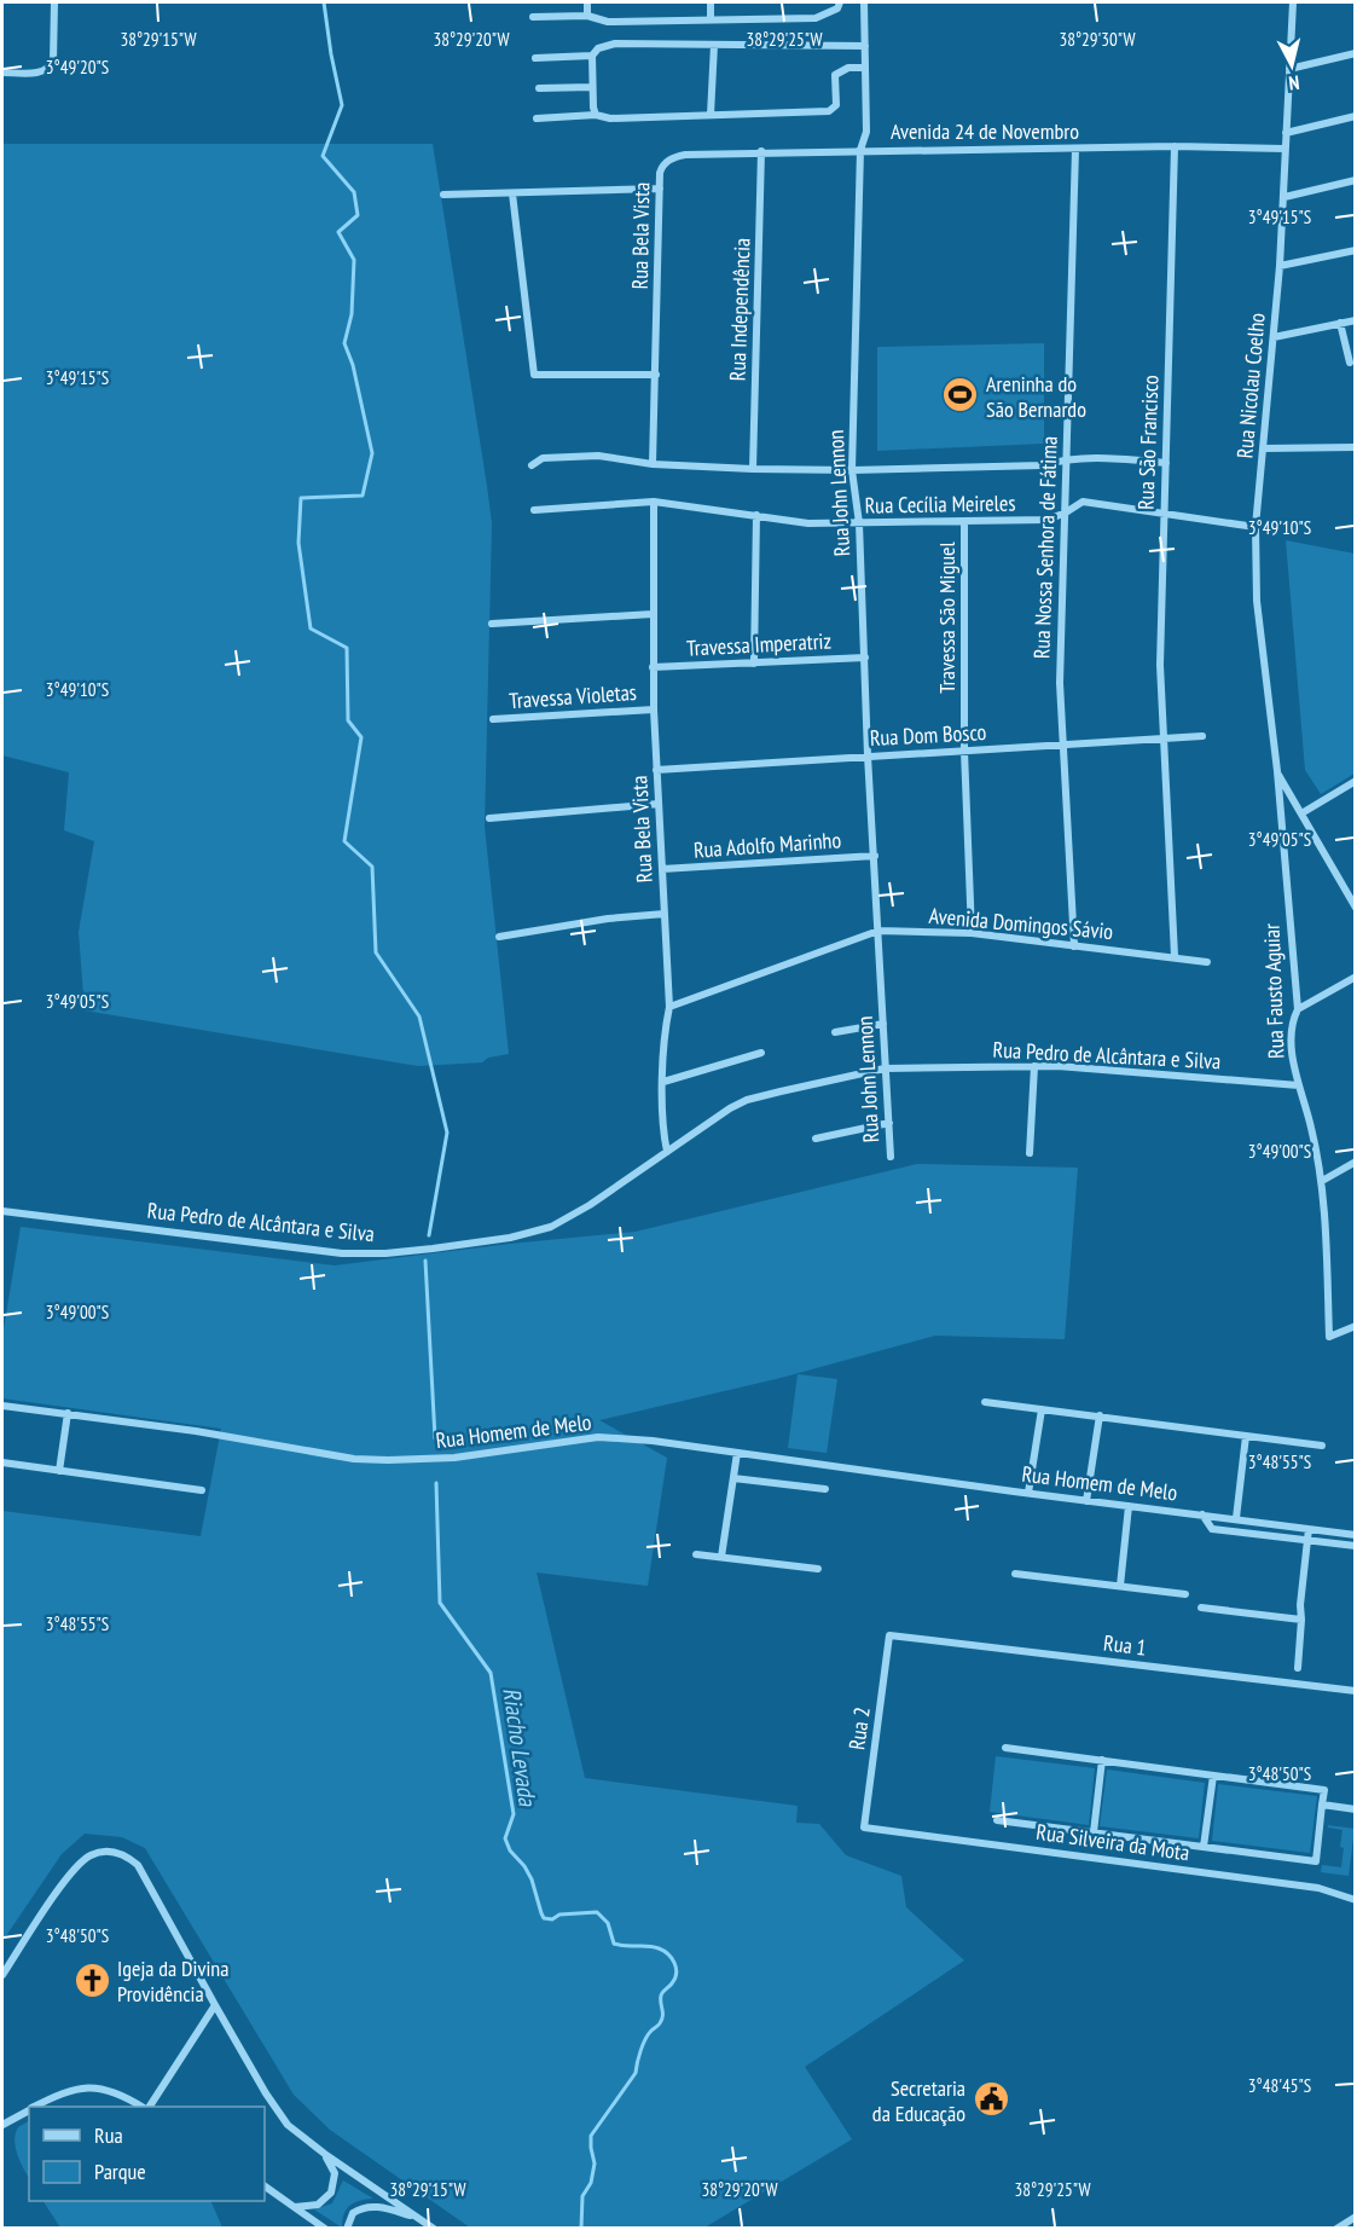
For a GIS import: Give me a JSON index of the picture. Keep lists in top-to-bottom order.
{
  "streets": {
    "street": [
      "Avenida 24 de Novembro",
      "Rua Bela Vista",
      "Rua Independência",
      "Rua Nicolau Coelho",
      "Rua São Francisco",
      "Rua John Lennon",
      "Rua Cecília Meireles",
      "Rua Nossa Senhora de Fátima",
      "Travessa São Miguel",
      "Travessa Imperatriz",
      "Travessa Violetas",
      "Rua Dom Bosco",
      "Rua Adolfo Marinho",
      "Avenida Domingos Sávio",
      "Rua Fausto Aguiar",
      "Rua Pedro de Alcântara e Silva",
      "Rua Homem de Melo",
      "Rua 1",
      "Rua 2",
      "Rua Silveira da Mota"
    ]
  },
  "crossings": [
    ["Avenida 24 de Novembro", "Rua Bela Vista"],
    ["Avenida 24 de Novembro", "Rua Independência"],
    ["Avenida 24 de Novembro", "Rua Nicolau Coelho"],
    ["Avenida 24 de Novembro", "Rua São Francisco"],
    ["Avenida 24 de Novembro", "Rua John Lennon"],
    ["Avenida 24 de Novembro", "Rua Nossa Senhora de Fátima"],
    ["Rua Bela Vista", "Rua Cecília Meireles"],
    ["Rua Bela Vista", "Travessa Imperatriz"],
    ["Rua Bela Vista", "Travessa Violetas"],
    ["Rua Bela Vista", "Rua Dom Bosco"],
    ["Rua Bela Vista", "Rua Adolfo Marinho"],
    ["Rua Bela Vista", "Avenida Domingos Sávio"],
    ["Rua Bela Vista", "Rua Pedro de Alcântara e Silva"],
    ["Rua Independência", "Rua Cecília Meireles"],
    ["Rua Nicolau Coelho", "Rua Cecília Meireles"],
    ["Rua Nicolau Coelho", "Rua Fausto Aguiar"],
    ["Rua São Francisco", "Rua Cecília Meireles"],
    ["Rua São Francisco", "Rua Dom Bosco"],
    ["Rua São Francisco", "Avenida Domingos Sávio"],
    ["Rua John Lennon", "Rua Cecília Meireles"],
    ["Rua John Lennon", "Travessa Imperatriz"],
    ["Rua John Lennon", "Rua Dom Bosco"],
    ["Rua John Lennon", "Rua Adolfo Marinho"],
    ["Rua John Lennon", "Avenida Domingos Sávio"],
    ["Rua John Lennon", "Rua Pedro de Alcântara e Silva"],
    ["Rua Cecília Meireles", "Rua Nossa Senhora de Fátima"],
    ["Rua Cecília Meireles", "Travessa São Miguel"],
    ["Rua Nossa Senhora de Fátima", "Rua Dom Bosco"],
    ["Rua Nossa Senhora de Fátima", "Avenida Domingos Sávio"],
    ["Travessa São Miguel", "Rua Dom Bosco"],
    ["Travessa São Miguel", "Avenida Domingos Sávio"],
    ["Rua Fausto Aguiar", "Rua Pedro de Alcântara e Silva"],
    ["Rua 1", "Rua 2"],
    ["Rua 2", "Rua Silveira da Mota"]
  ],
  "water": ["Riacho Levada"],
  "places": {
    "sports": ["Areninha do São Bernardo"],
    "church": ["Igeja da Divina Providência"],
    "public building": ["Secretaria da Educação"]
  },
  "legend": ["Rua", "Parque"],
  "north": "bottom",
  "coordinates": [
    "38°29'15\"W",
    "38°29'20\"W",
    "38°29'25\"W",
    "38°29'30\"W",
    "3°49'20\"S",
    "3°49'15\"S",
    "3°49'10\"S",
    "3°49'05\"S",
    "3°49'00\"S",
    "3°48'55\"S",
    "3°48'50\"S",
    "3°48'45\"S"
  ]
}
